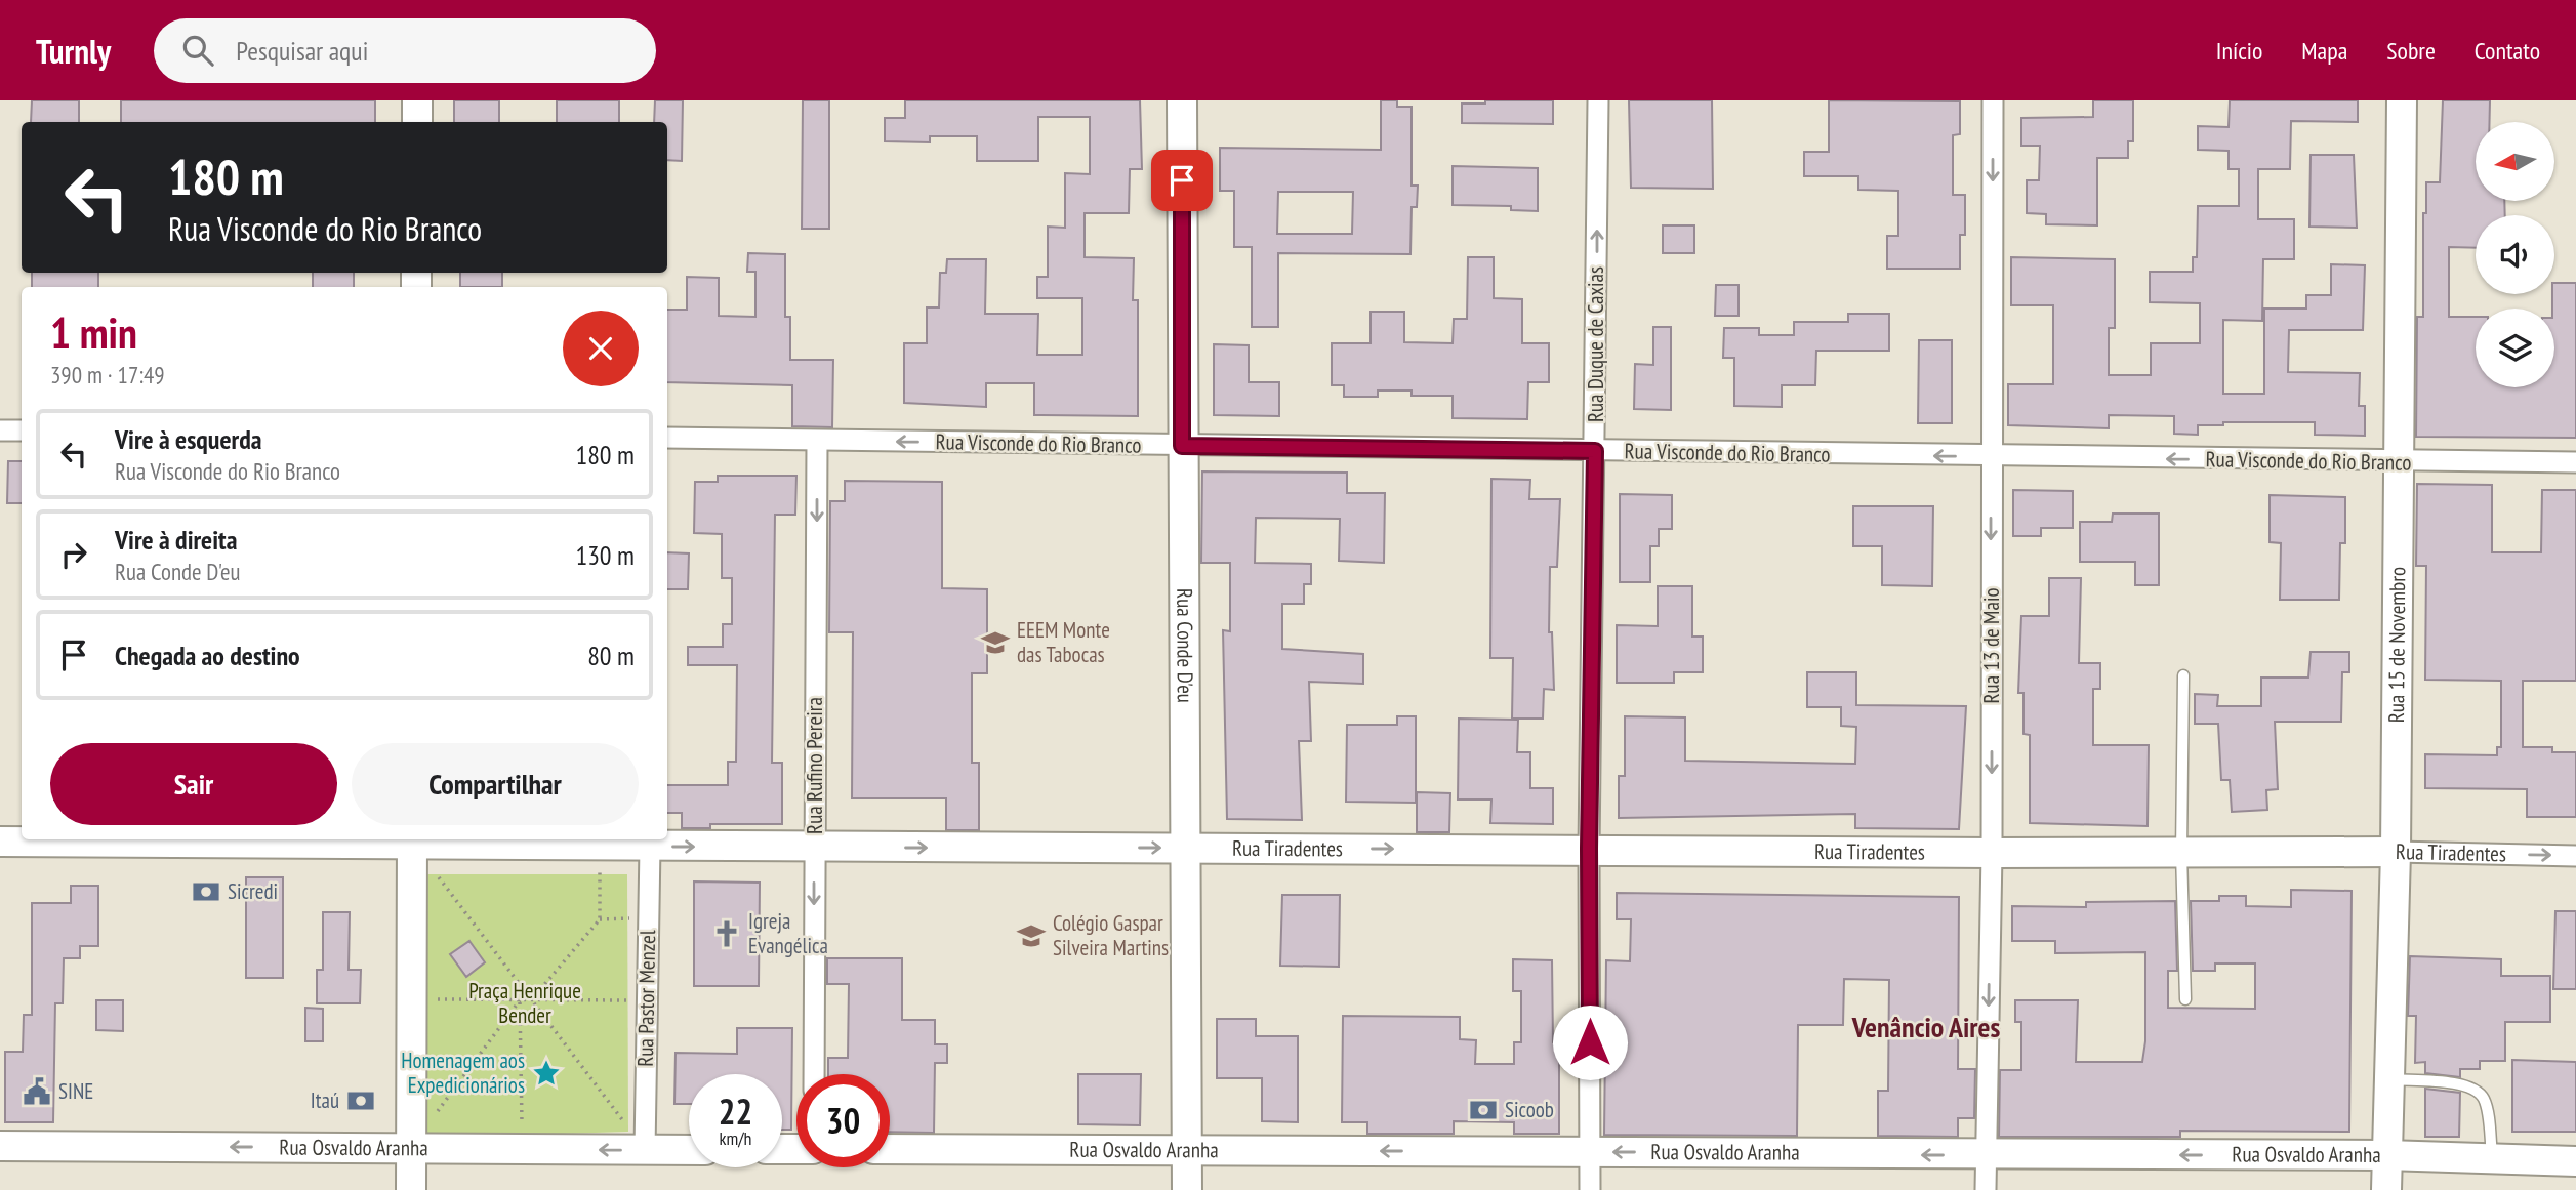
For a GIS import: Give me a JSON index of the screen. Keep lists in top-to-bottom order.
{
  "streets": {
    "main road": [
      "Rua Conde D'eu",
      "Rua 15 de Novembro",
      "Rua Tiradentes",
      "Rua Osvaldo Aranha"
    ],
    "street": [
      "Rua Duque de Caxias",
      "Rua Visconde do Rio Branco",
      "Rua 13 de Maio",
      "Rua Rufino Pereira",
      "Rua Pastor Menzel"
    ]
  },
  "crossings": [
    ["Rua Duque de Caxias", "Rua Visconde do Rio Branco"],
    ["Rua Duque de Caxias", "Rua Tiradentes"],
    ["Rua Duque de Caxias", "Rua Osvaldo Aranha"],
    ["Rua Visconde do Rio Branco", "Rua Conde D'eu"],
    ["Rua Visconde do Rio Branco", "Rua 13 de Maio"],
    ["Rua Visconde do Rio Branco", "Rua 15 de Novembro"],
    ["Rua Visconde do Rio Branco", "Rua Rufino Pereira"],
    ["Rua Conde D'eu", "Rua Tiradentes"],
    ["Rua Conde D'eu", "Rua Osvaldo Aranha"],
    ["Rua 13 de Maio", "Rua Tiradentes"],
    ["Rua 13 de Maio", "Rua Osvaldo Aranha"],
    ["Rua 15 de Novembro", "Rua Tiradentes"],
    ["Rua 15 de Novembro", "Rua Osvaldo Aranha"],
    ["Rua Rufino Pereira", "Rua Tiradentes"],
    ["Rua Tiradentes", "Rua Pastor Menzel"],
    ["Rua Pastor Menzel", "Rua Osvaldo Aranha"]
  ],
  "one_way": [
    "Rua Visconde do Rio Branco",
    "Rua 13 de Maio",
    "Rua Rufino Pereira",
    "Rua Tiradentes",
    "Rua Osvaldo Aranha"
  ],
  "districts": ["Venâncio Aires"],
  "parks": ["Praça Henrique Bender"],
  "places": {
    "school or university": ["EEEM Monte das Tabocas", "Colégio Gaspar Silveira Martins"],
    "bank": ["Sicredi", "Itaú", "Sicoob"],
    "church": ["Igreja Evangélica"],
    "place": ["Homenagem aos Expedicionários"],
    "public building": ["SINE"]
  },
  "north": "left",
  "page": {
    "header": "Turnly",
    "search": "Pesquisar aqui",
    "nav": [
      "Início",
      "Mapa",
      "Sobre",
      "Contato"
    ],
    "turn": ["180 m", "Rua Visconde do Rio Branco"],
    "heading": ["1 min", "390 m · 17:49"],
    "list": [
      {
        "name": "Vire à esquerda",
        "note": "Rua Visconde do Rio Branco",
        "value": "180 m"
      },
      {
        "name": "Vire à direita",
        "note": "Rua Conde D'eu",
        "value": "130 m"
      },
      {
        "name": "Chegada ao destino",
        "value": "80 m"
      }
    ],
    "buttons": ["Sair", "Compartilhar"],
    "speed": "22 km/h",
    "limit": "30"
  }
}
